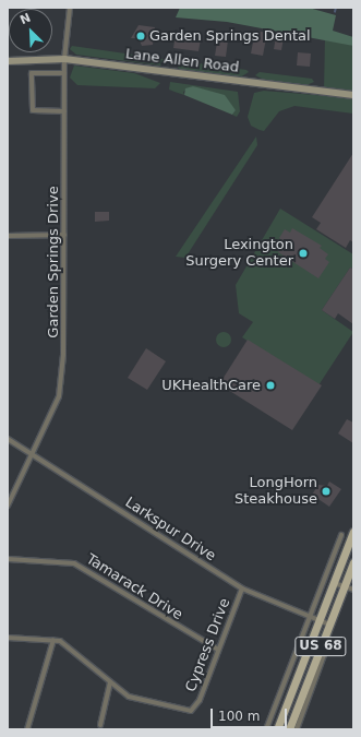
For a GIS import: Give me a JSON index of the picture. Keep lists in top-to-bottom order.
{
  "streets": {
    "main road": ["Lane Allen Road", "US 68"],
    "street": [
      "Garden Springs Drive",
      "Larkspur Drive",
      "Tamarack Drive",
      "Cypress Drive"
    ]
  },
  "crossings": [
    ["Lane Allen Road", "Garden Springs Drive"],
    ["Garden Springs Drive", "Larkspur Drive"],
    ["Larkspur Drive", "Cypress Drive"],
    ["Larkspur Drive", "US 68"],
    ["Tamarack Drive", "Cypress Drive"]
  ],
  "places": [
    "Garden Springs Dental",
    "Lexington Surgery Center",
    "UKHealthCare",
    "LongHorn Steakhouse"
  ],
  "scale_bar": "100 m",
  "north": "top left"
}
